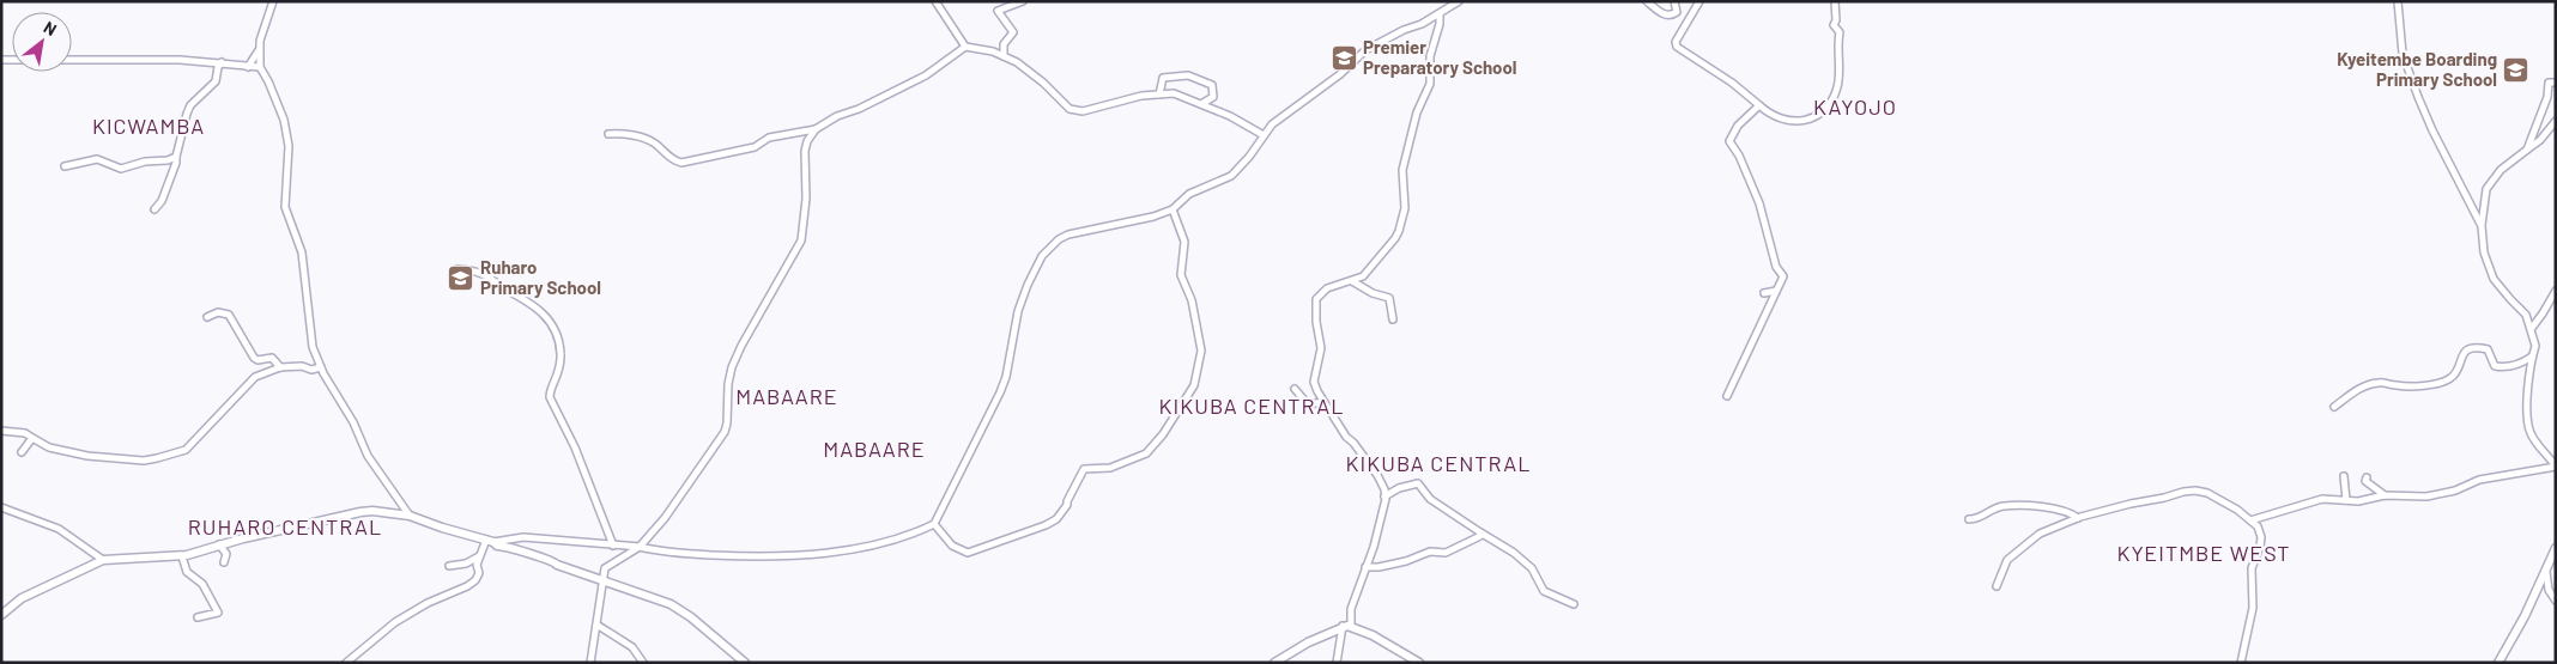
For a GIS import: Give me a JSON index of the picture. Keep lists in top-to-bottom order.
{
  "districts": [
    "KAYOJO",
    "KICWAMBA",
    "MABAARE",
    "KIKUBA CENTRAL",
    "MABAARE",
    "KIKUBA CENTRAL",
    "RUHARO CENTRAL",
    "KYEITMBE WEST"
  ],
  "places": {
    "school or university": ["Premier Preparatory School", "Kyeitembe Boarding Primary School", "Ruharo Primary School"]
  },
  "north": "top right"
}
